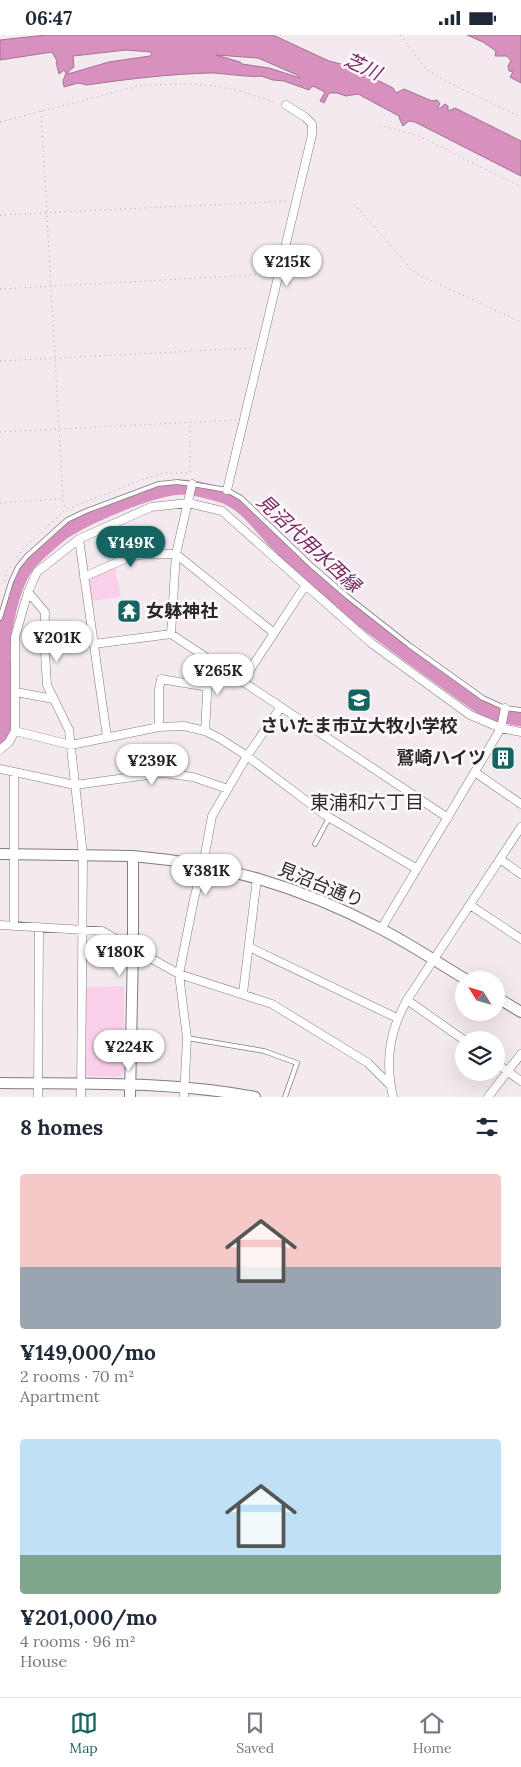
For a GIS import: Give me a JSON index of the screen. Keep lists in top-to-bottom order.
{
  "streets": {
    "street": ["見沼台通り"]
  },
  "districts": ["東浦和六丁目"],
  "water": ["芝川", "見沼代用水西縁"],
  "places": {
    "temple": ["女躰神社"],
    "school or university": ["さいたま市立大牧小学校"],
    "building": ["鷲崎ハイツ"]
  },
  "north": "top left",
  "page": {
    "status": "06:47",
    "price": [
      "¥215K",
      "¥149K",
      "¥201K",
      "¥265K",
      "¥239K",
      "¥381K",
      "¥180K",
      "¥224K"
    ],
    "heading": "8 homes",
    "list": [
      {
        "name": "¥149,000/mo",
        "note": "2 rooms · 70 m² · Apartment"
      },
      {
        "name": "¥201,000/mo",
        "note": "4 rooms · 96 m² · House"
      }
    ],
    "tabs": ["Map", "Saved", "Home"]
  }
}
